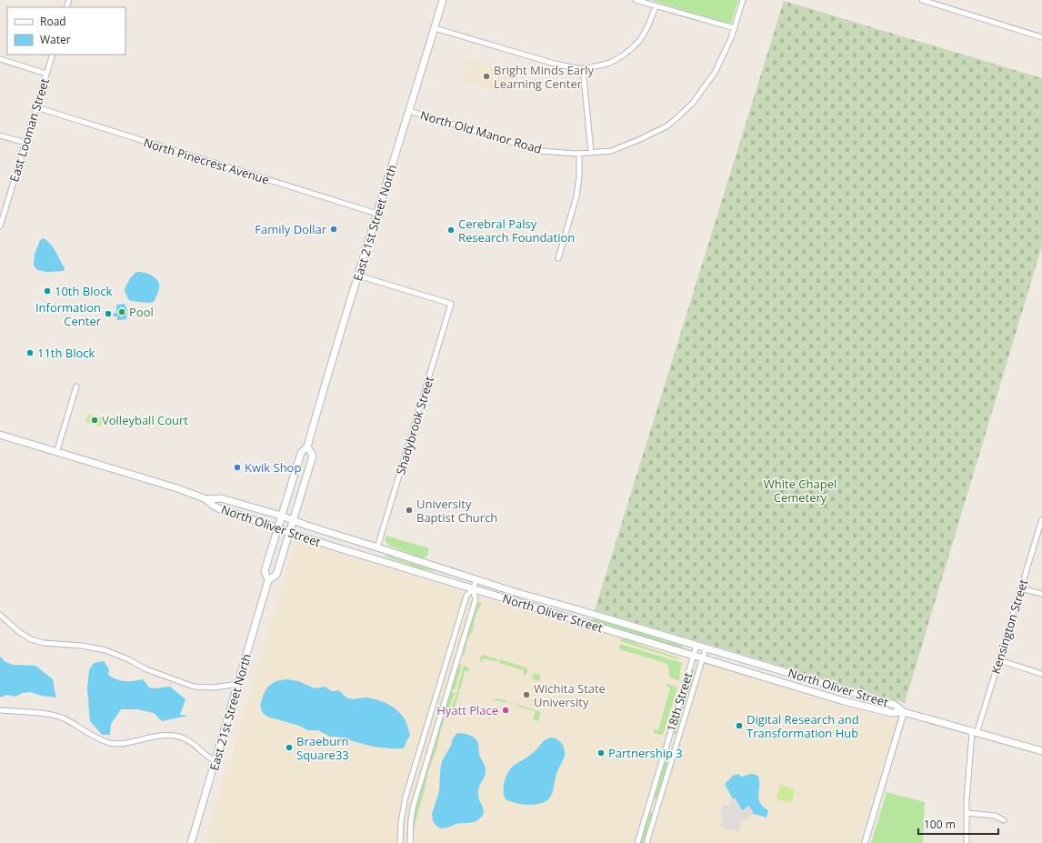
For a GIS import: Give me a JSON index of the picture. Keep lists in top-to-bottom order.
{
  "streets": {
    "main road": ["East 21st Street North", "North Oliver Street"],
    "street": [
      "East Looman Street",
      "North Old Manor Road",
      "North Pinecrest Avenue",
      "Shadybrook Street",
      "Kensington Street",
      "18th Street"
    ]
  },
  "crossings": [
    ["East Looman Street", "North Pinecrest Avenue"],
    ["North Old Manor Road", "East 21st Street North"],
    ["North Pinecrest Avenue", "East 21st Street North"],
    ["East 21st Street North", "Shadybrook Street"],
    ["East 21st Street North", "North Oliver Street"],
    ["Shadybrook Street", "North Oliver Street"],
    ["North Oliver Street", "Kensington Street"],
    ["North Oliver Street", "18th Street"]
  ],
  "parks": ["White Chapel Cemetery"],
  "places": [
    "Bright Minds Early Learning Center",
    "Family Dollar",
    "Cerebral Palsy Research Foundation",
    "10th Block",
    "Pool",
    "Information Center",
    "11th Block",
    "Volleyball Court",
    "Kwik Shop",
    "University Baptist Church",
    "Wichita State University",
    "Hyatt Place",
    "Digital Research and Transformation Hub",
    "Braeburn Square33",
    "Partnership 3"
  ],
  "legend": ["Road", "Water"],
  "scale_bar": "100 m"
}
